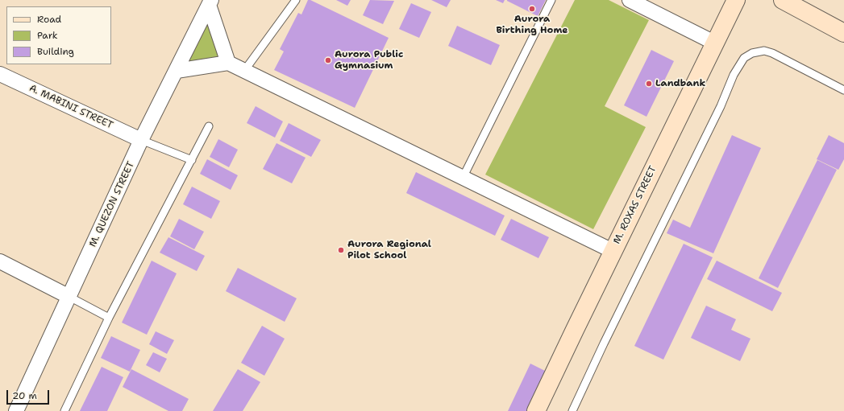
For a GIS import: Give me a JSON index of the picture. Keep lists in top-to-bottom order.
{
  "streets": {
    "street": ["A. MABINI STREET", "M. QUEZON STREET", "M. ROXAS STREET"]
  },
  "crossings": [
    ["A. MABINI STREET", "M. QUEZON STREET"]
  ],
  "places": [
    "Aurora Birthing Home",
    "Aurora Public Gymnasium",
    "Landbank",
    "Aurora Regional Pilot School"
  ],
  "legend": ["Road", "Park", "Building"],
  "scale_bar": "20 m"
}
